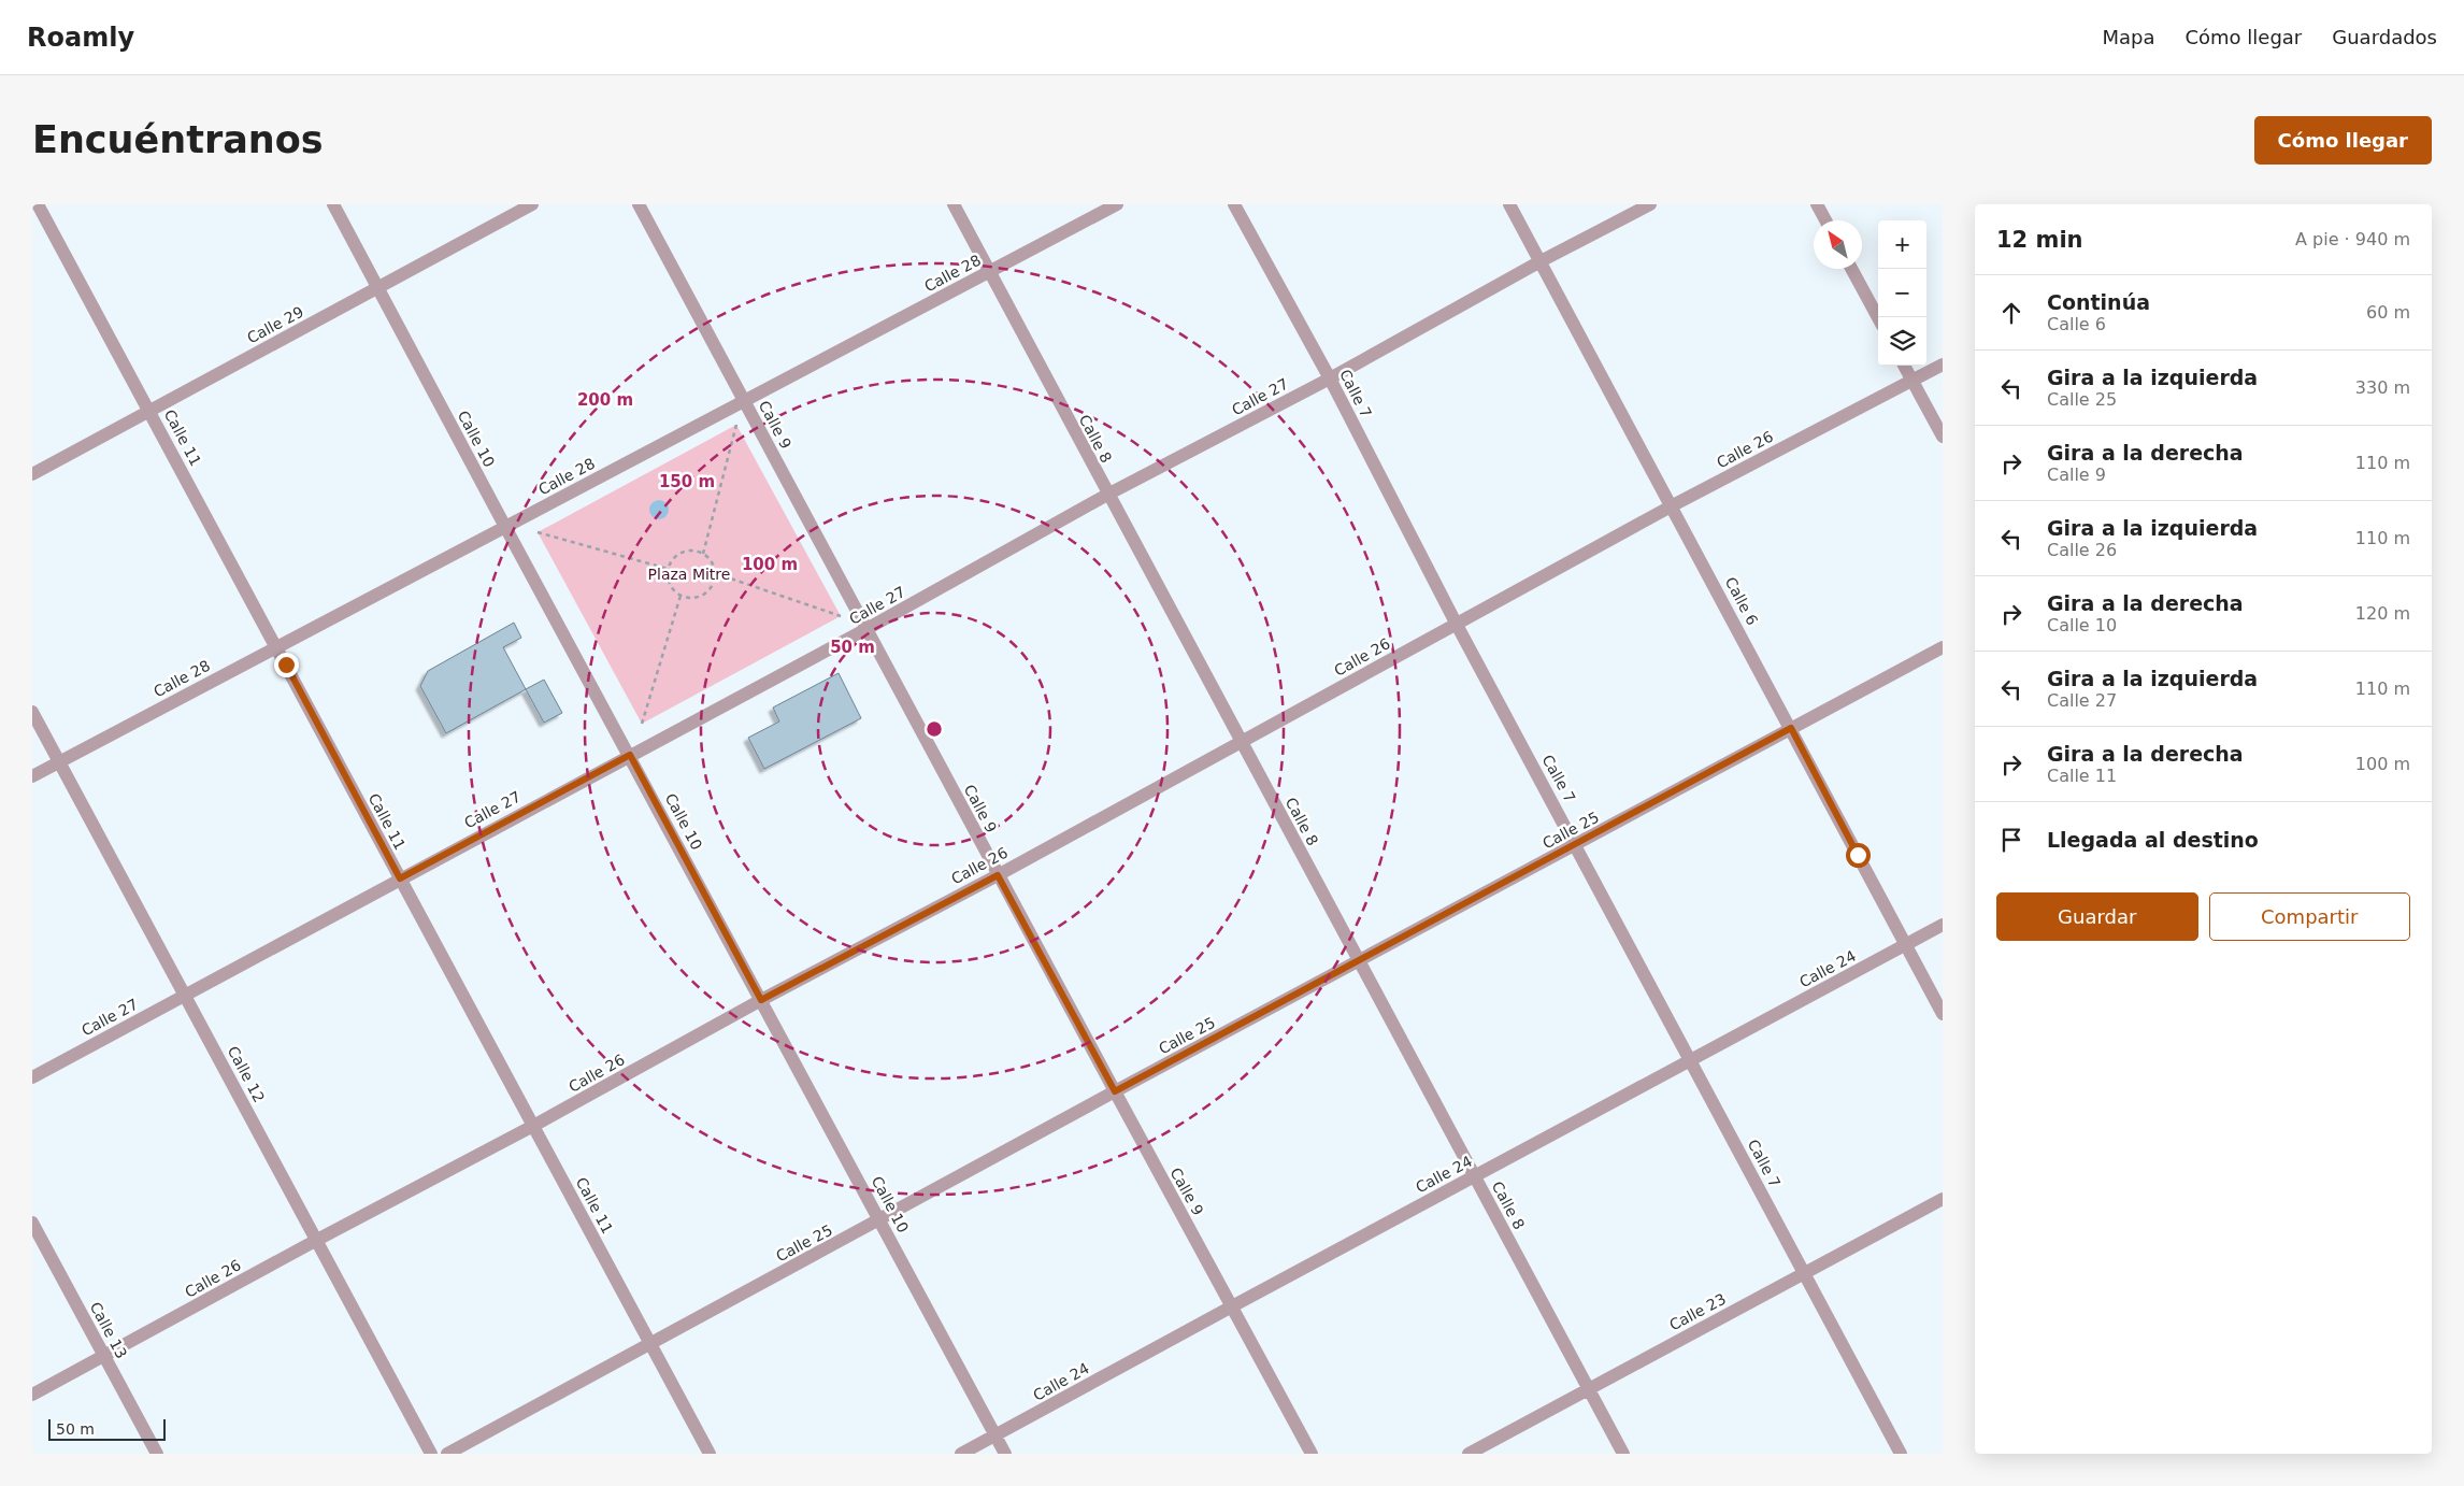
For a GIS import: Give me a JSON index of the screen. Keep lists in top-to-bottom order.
{
  "streets": {
    "street": [
      "Calle 28",
      "Calle 29",
      "Calle 7",
      "Calle 27",
      "Calle 9",
      "Calle 11",
      "Calle 10",
      "Calle 8",
      "Calle 26",
      "Calle 6",
      "Calle 25",
      "Calle 24",
      "Calle 12",
      "Calle 23",
      "Calle 13"
    ]
  },
  "crossings": [
    ["Calle 28", "Calle 9"],
    ["Calle 28", "Calle 11"],
    ["Calle 28", "Calle 10"],
    ["Calle 28", "Calle 8"],
    ["Calle 28", "Calle 12"],
    ["Calle 29", "Calle 11"],
    ["Calle 29", "Calle 10"],
    ["Calle 7", "Calle 27"],
    ["Calle 7", "Calle 26"],
    ["Calle 7", "Calle 25"],
    ["Calle 7", "Calle 24"],
    ["Calle 7", "Calle 23"],
    ["Calle 27", "Calle 9"],
    ["Calle 27", "Calle 11"],
    ["Calle 27", "Calle 10"],
    ["Calle 27", "Calle 8"],
    ["Calle 27", "Calle 6"],
    ["Calle 27", "Calle 12"],
    ["Calle 9", "Calle 26"],
    ["Calle 9", "Calle 25"],
    ["Calle 9", "Calle 24"],
    ["Calle 11", "Calle 26"],
    ["Calle 11", "Calle 25"],
    ["Calle 10", "Calle 26"],
    ["Calle 10", "Calle 25"],
    ["Calle 10", "Calle 24"],
    ["Calle 8", "Calle 26"],
    ["Calle 8", "Calle 25"],
    ["Calle 8", "Calle 24"],
    ["Calle 8", "Calle 23"],
    ["Calle 26", "Calle 6"],
    ["Calle 26", "Calle 12"],
    ["Calle 26", "Calle 13"],
    ["Calle 6", "Calle 25"],
    ["Calle 6", "Calle 24"]
  ],
  "parks": ["Plaza Mitre"],
  "scale_bar": "50 m",
  "north": "top left",
  "page": {
    "header": "Roamly",
    "nav": ["Mapa", "Cómo llegar", "Guardados"],
    "buttons": [
      "Cómo llegar",
      ["Guardar", "Compartir"]
    ],
    "title": "Encuéntranos",
    "heading": ["12 min", "A pie · 940 m"],
    "map_buttons": ["+", "−"],
    "list": [
      ["Continúa", "Calle 6", "60 m"],
      ["Gira a la izquierda", "Calle 25", "330 m"],
      ["Gira a la derecha", "Calle 9", "110 m"],
      ["Gira a la izquierda", "Calle 26", "110 m"],
      ["Gira a la derecha", "Calle 10", "120 m"],
      ["Gira a la izquierda", "Calle 27", "110 m"],
      ["Gira a la derecha", "Calle 11", "100 m"],
      "Llegada al destino"
    ],
    "scale": "50 m"
  },
  "rings": [
    "200 m",
    "150 m",
    "100 m",
    "50 m"
  ]
}
